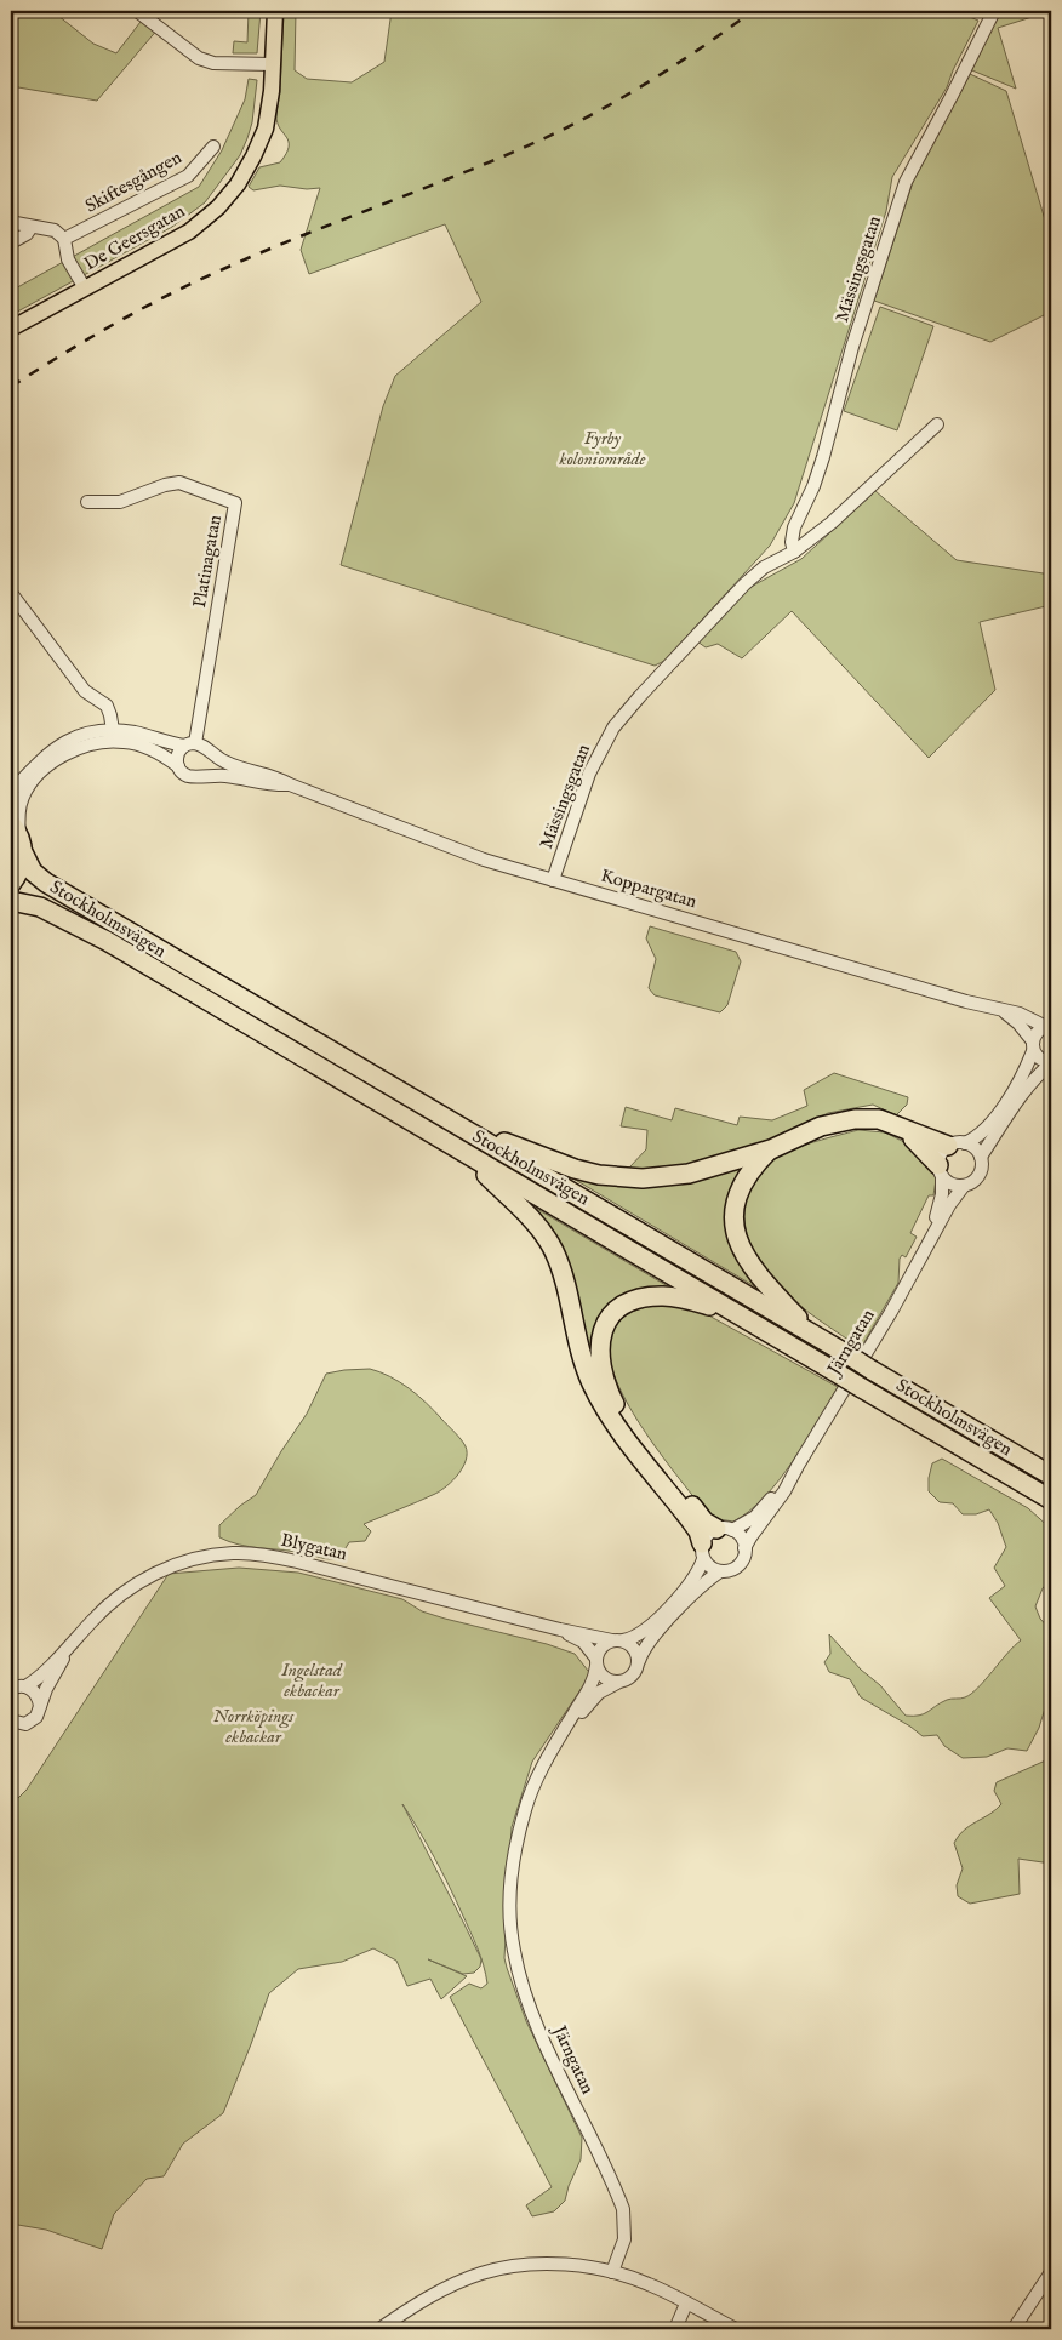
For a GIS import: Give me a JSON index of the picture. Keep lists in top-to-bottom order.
{
  "streets": {
    "highway": ["Stockholmsvägen"],
    "main road": ["De Geersgatan"],
    "street": [
      "Skiftesgången",
      "Mässingsgatan",
      "Platinagatan",
      "Koppargatan",
      "Järngatan",
      "Blygatan"
    ]
  },
  "crossings": [
    ["Mässingsgatan", "Koppargatan"],
    ["Platinagatan", "Koppargatan"],
    ["Järngatan", "Blygatan"]
  ],
  "parks": ["Fyrby koloniområde", "Ingelstad ekbackar", "Norrköpings ekbackar"]
}
